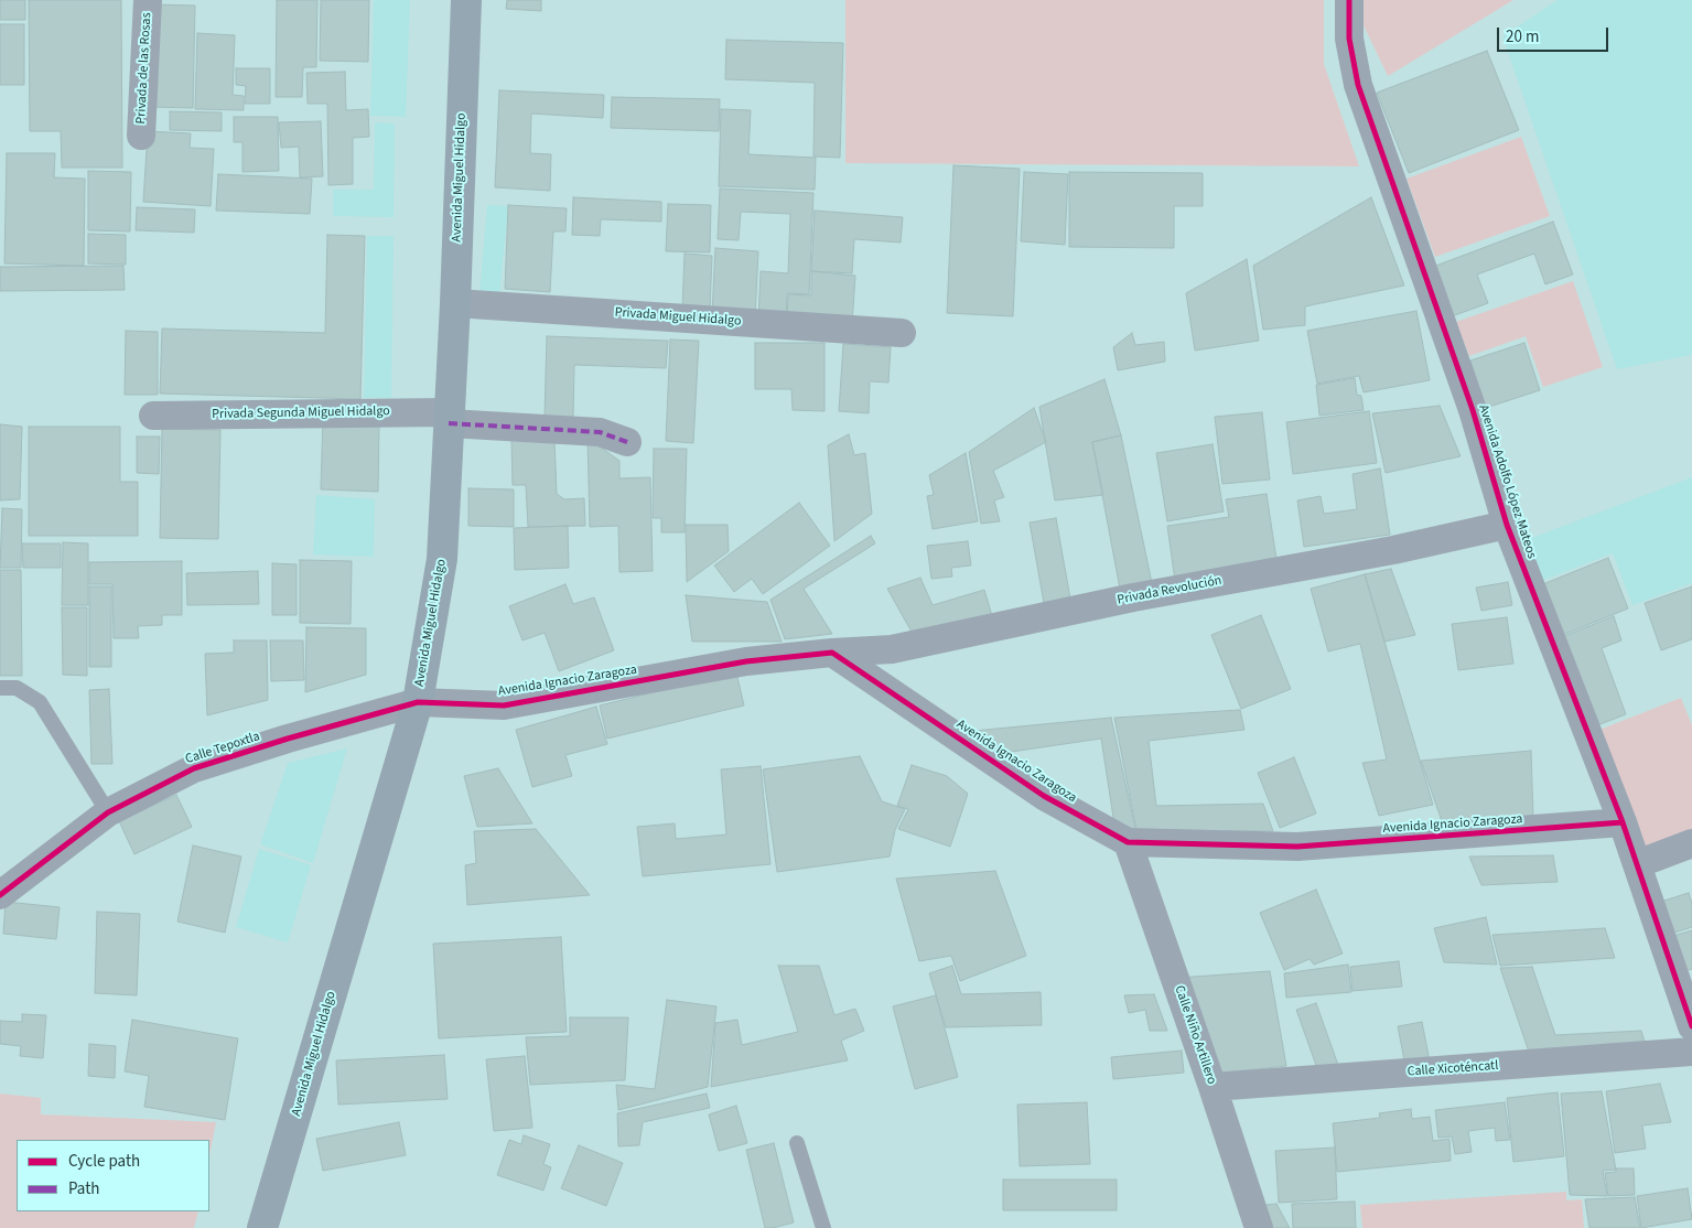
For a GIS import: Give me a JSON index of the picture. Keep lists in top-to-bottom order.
{
  "streets": {
    "main road": ["Avenida Miguel Hidalgo"],
    "street": [
      "Privada de las Rosas",
      "Privada Miguel Hidalgo",
      "Privada Segunda Miguel Hidalgo",
      "Avenida Adolfo López Mateos",
      "Privada Revolución",
      "Avenida Ignacio Zaragoza",
      "Calle Tepoxtla",
      "Calle Niño Artillero",
      "Calle Xicoténcatl"
    ]
  },
  "crossings": [
    ["Avenida Miguel Hidalgo", "Privada Miguel Hidalgo"],
    ["Avenida Miguel Hidalgo", "Privada Segunda Miguel Hidalgo"],
    ["Avenida Miguel Hidalgo", "Avenida Ignacio Zaragoza"],
    ["Avenida Miguel Hidalgo", "Calle Tepoxtla"],
    ["Avenida Adolfo López Mateos", "Privada Revolución"],
    ["Avenida Adolfo López Mateos", "Avenida Ignacio Zaragoza"],
    ["Privada Revolución", "Avenida Ignacio Zaragoza"],
    ["Avenida Ignacio Zaragoza", "Calle Tepoxtla"],
    ["Avenida Ignacio Zaragoza", "Calle Niño Artillero"],
    ["Calle Niño Artillero", "Calle Xicoténcatl"]
  ],
  "legend": ["Cycle path", "Path"],
  "scale_bar": "20 m"
}
